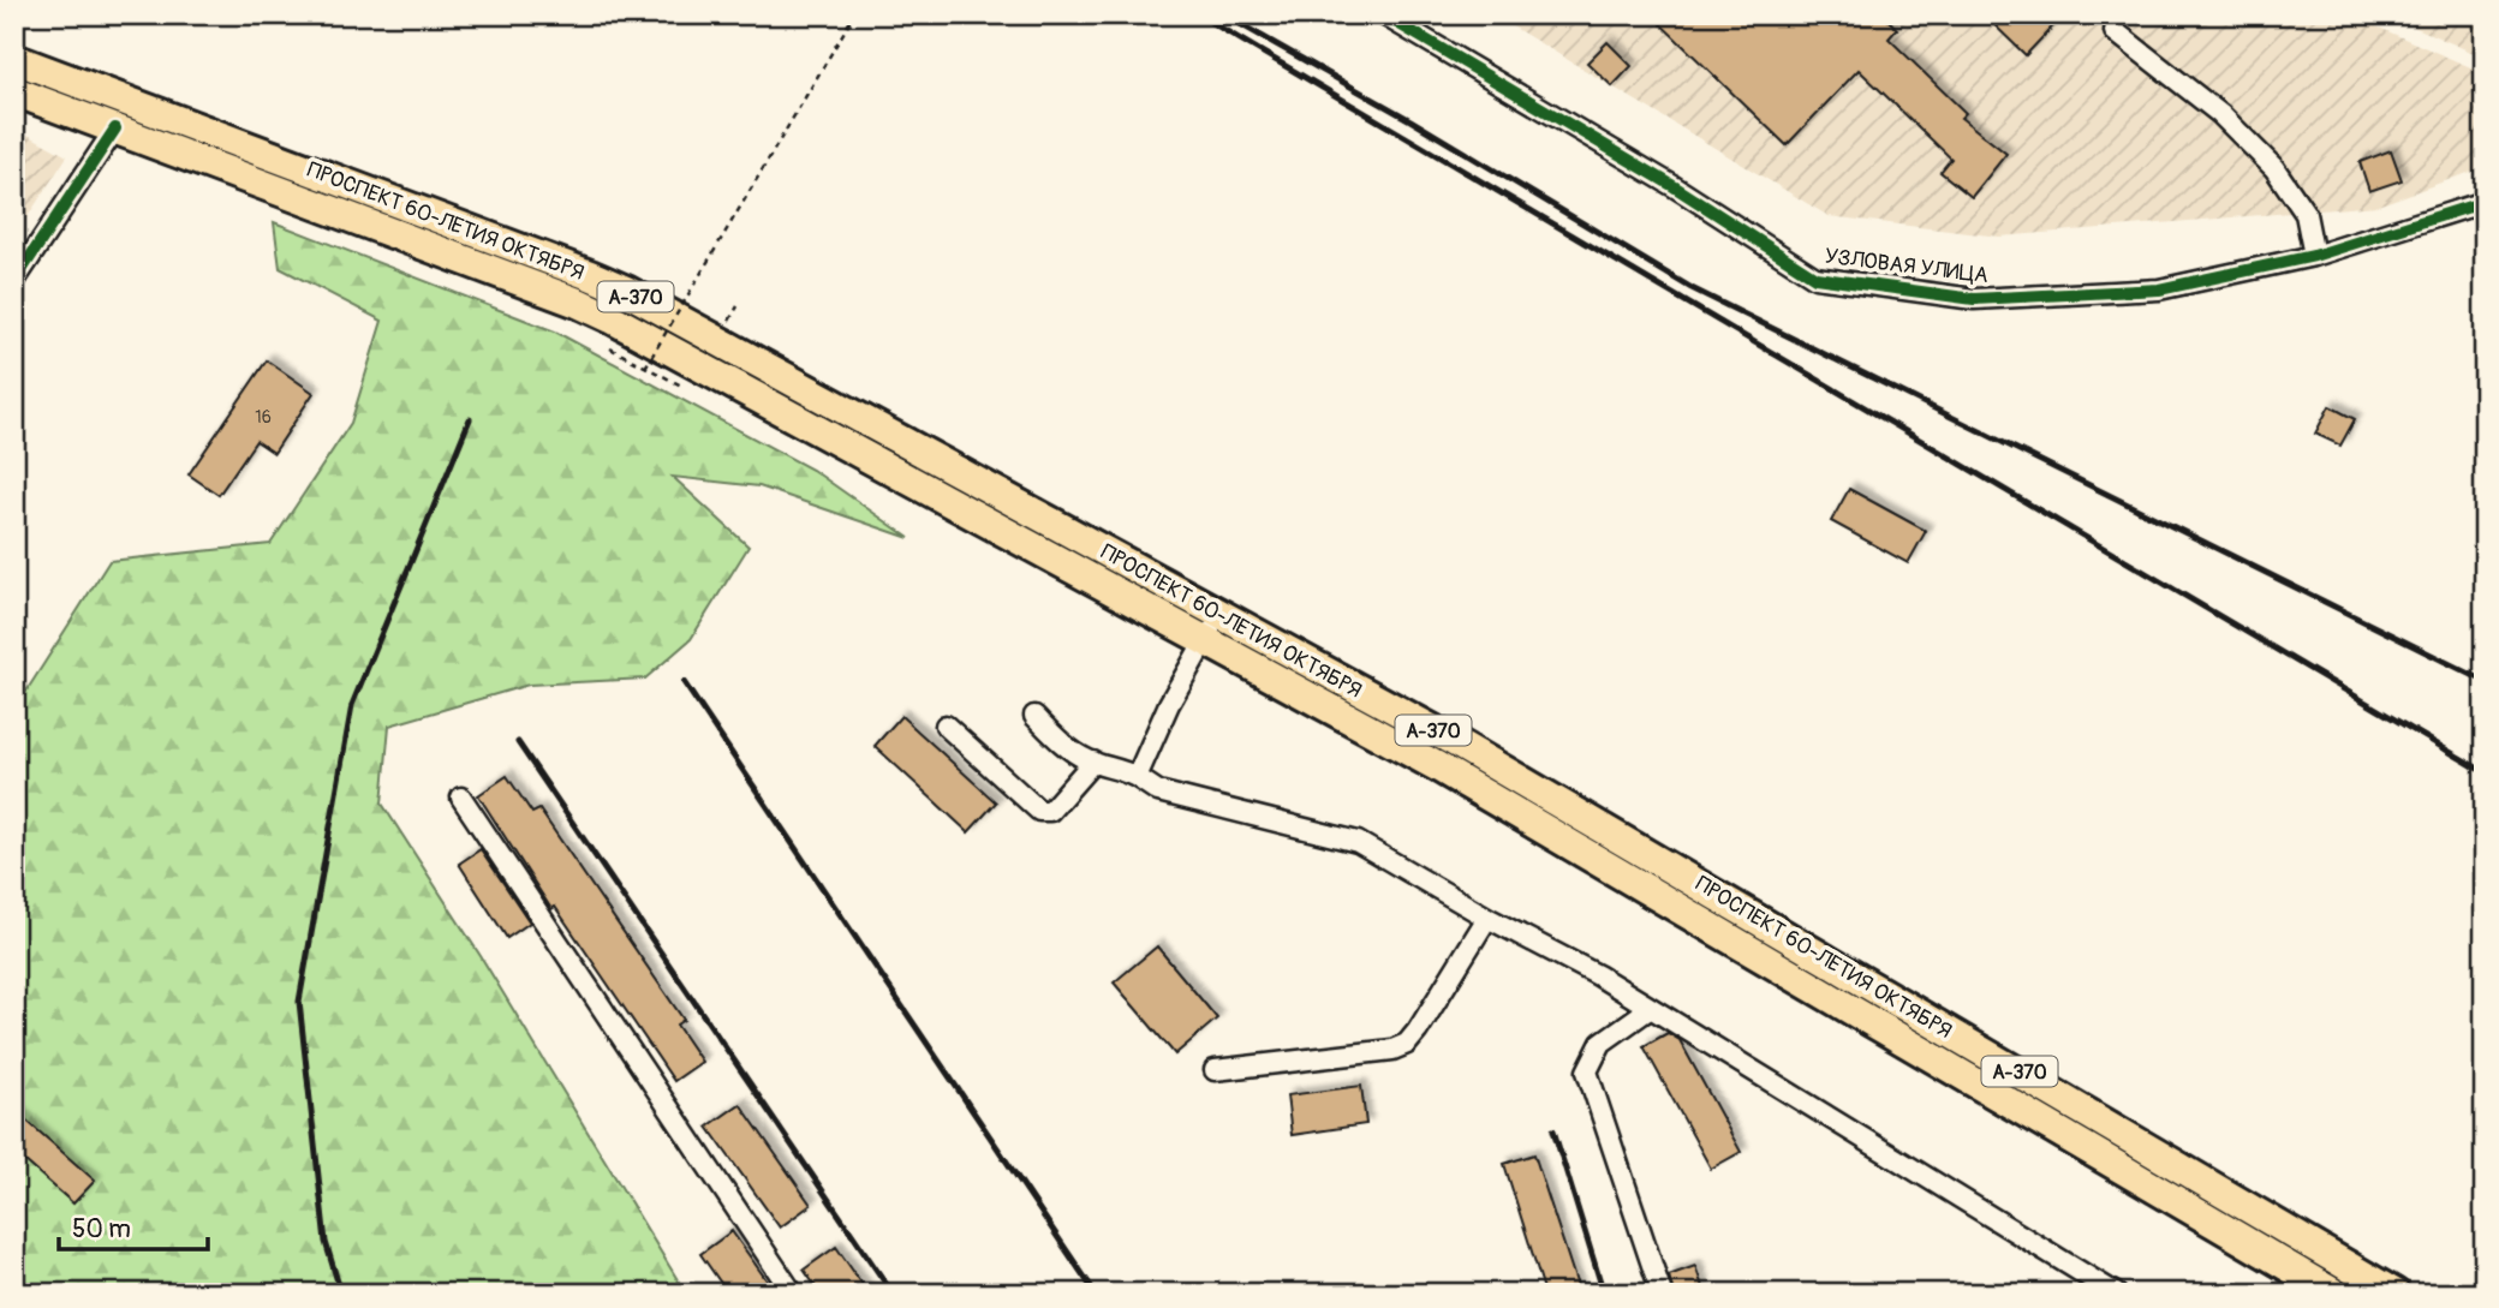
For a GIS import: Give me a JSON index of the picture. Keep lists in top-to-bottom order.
{
  "streets": {
    "highway": ["ПРОСПЕКТ 60-ЛЕТИЯ ОКТЯБРЯ", "А-370"],
    "street": ["УЗЛОВАЯ УЛИЦА"]
  },
  "house_numbers": ["16"],
  "scale_bar": "50 m"
}
